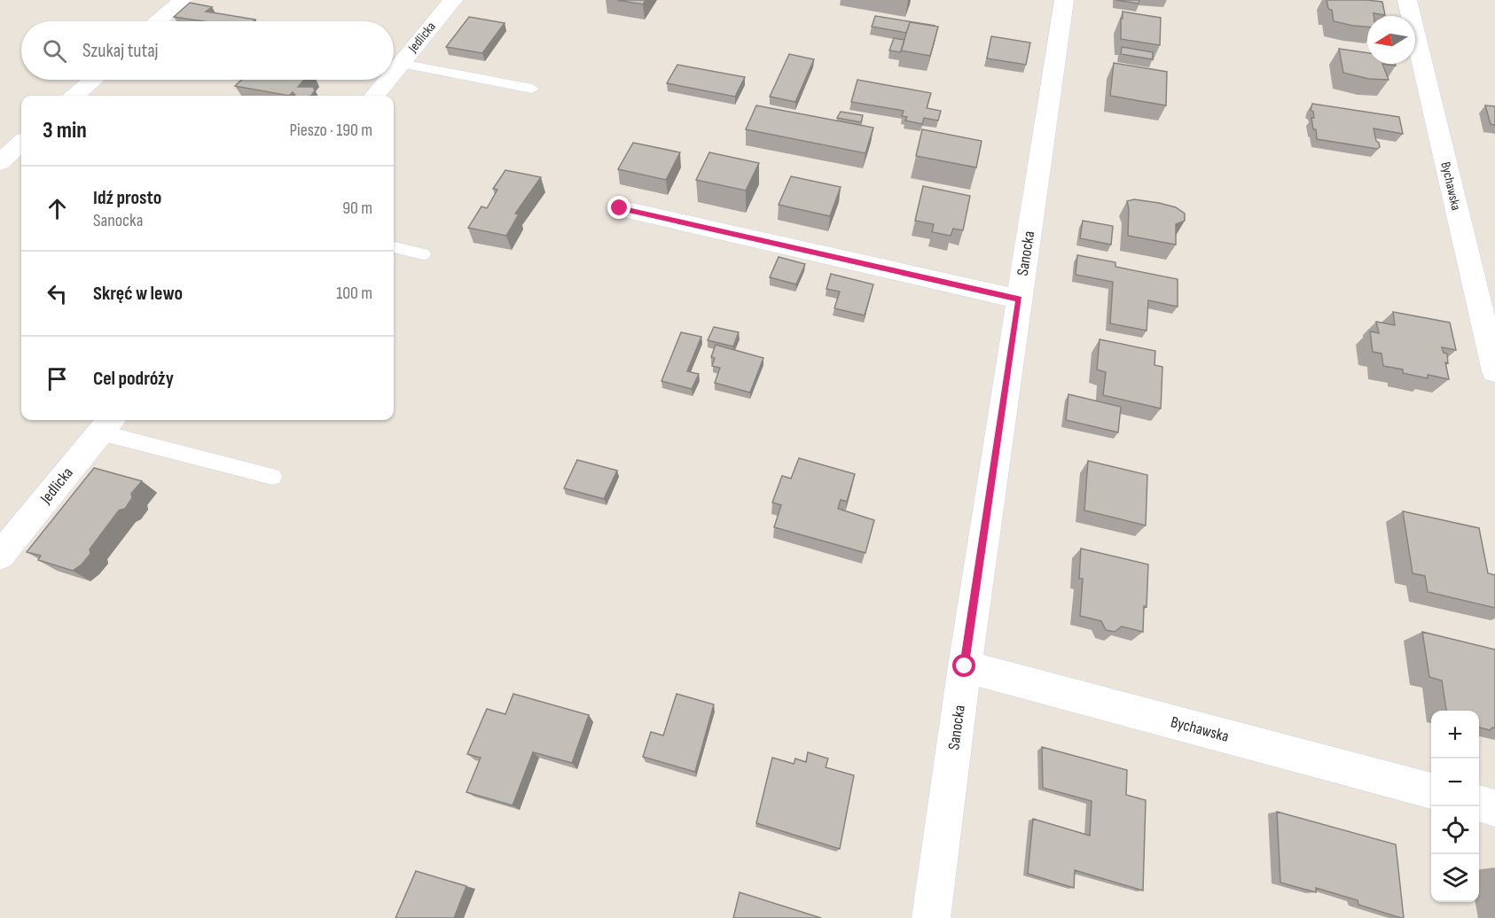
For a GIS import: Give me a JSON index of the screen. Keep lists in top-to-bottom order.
{
  "streets": {
    "street": ["Jedlicka", "Bychawska", "Sanocka"]
  },
  "crossings": [
    ["Bychawska", "Sanocka"]
  ],
  "north": "left",
  "page": {
    "search": "Szukaj tutaj",
    "heading": ["3 min", "Pieszo · 190 m"],
    "list": [
      ["Idź prosto", "Sanocka", "90 m"],
      ["Skręć w lewo", "100 m"],
      "Cel podróży"
    ],
    "map_buttons": ["+", "−"]
  }
}
